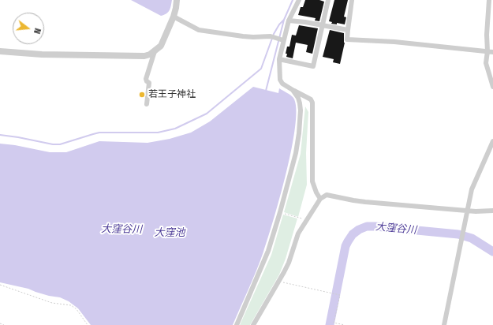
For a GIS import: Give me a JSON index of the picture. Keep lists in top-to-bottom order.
{
  "water": ["大窪谷川", "大窪池"],
  "places": ["若王子神社"],
  "north": "right"
}
